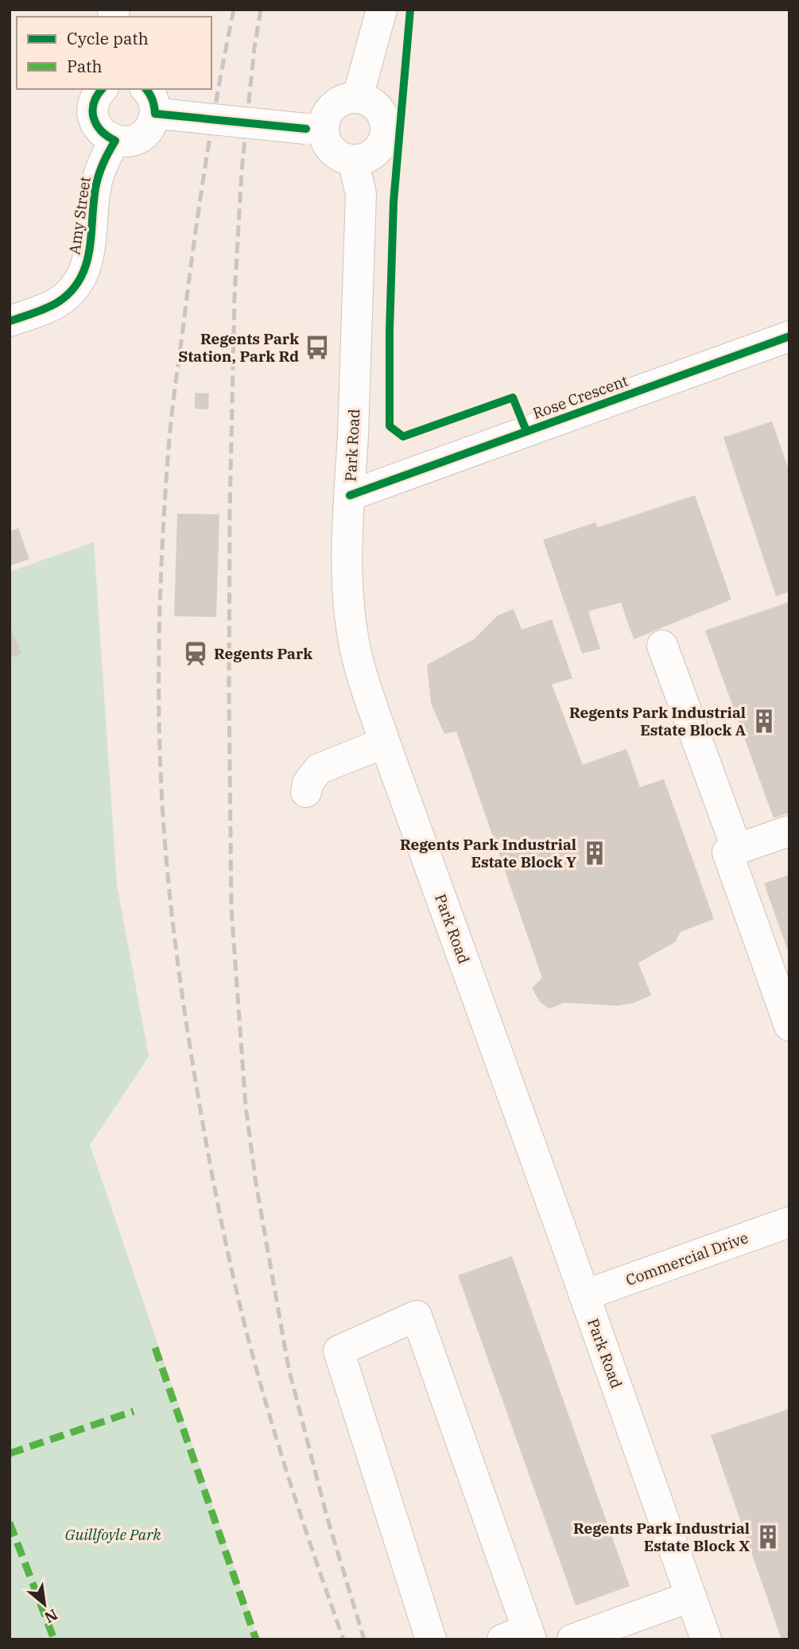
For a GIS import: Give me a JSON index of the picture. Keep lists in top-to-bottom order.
{
  "streets": {
    "main road": [
      "Amy Street",
      "Rose Crescent",
      "Park Road",
      "Commercial Drive"
    ]
  },
  "crossings": [
    ["Rose Crescent", "Park Road"],
    ["Park Road", "Commercial Drive"]
  ],
  "parks": ["Guillfoyle Park"],
  "places": {
    "bus stop": ["Regents Park Station, Park Rd"],
    "station": ["Regents Park"],
    "building": ["Regents Park Industrial Estate Block A", "Regents Park Industrial Estate Block Y", "Regents Park Industrial Estate Block X"]
  },
  "legend": ["Cycle path", "Path"],
  "north": "bottom right"
}
